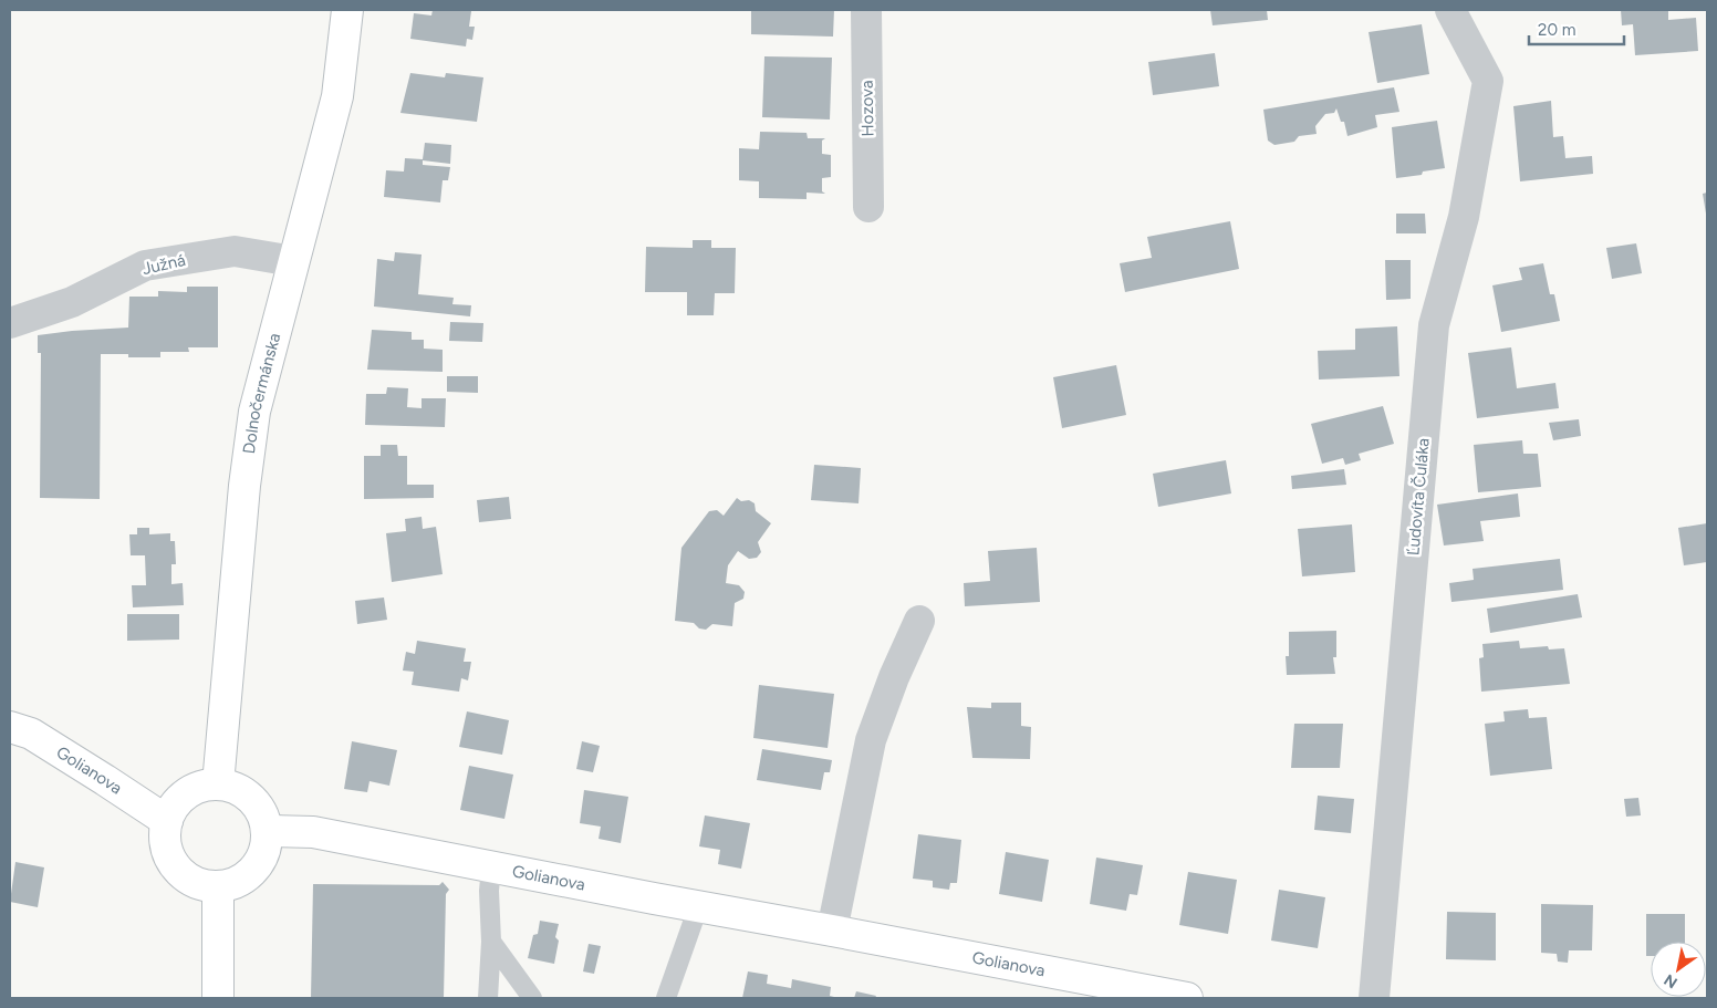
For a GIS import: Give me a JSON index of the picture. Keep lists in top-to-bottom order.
{
  "streets": {
    "street": [
      "Hozova",
      "Južná",
      "Dolnočermánska",
      "Ľudovíta Čuláka",
      "Golianova"
    ]
  },
  "crossings": [
    ["Južná", "Dolnočermánska"],
    ["Dolnočermánska", "Golianova"]
  ],
  "scale_bar": "20 m",
  "north": "bottom left"
}
